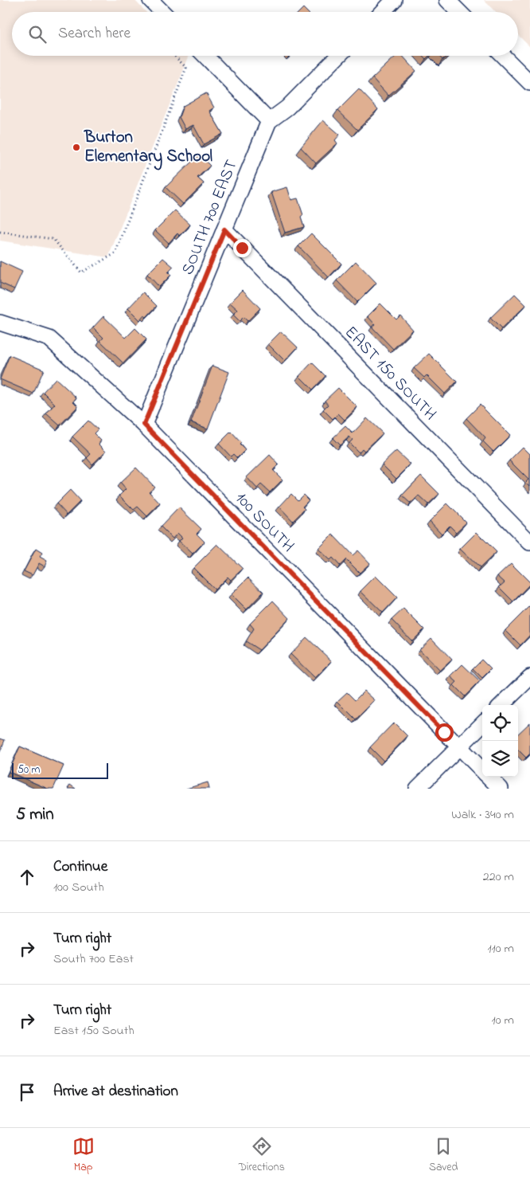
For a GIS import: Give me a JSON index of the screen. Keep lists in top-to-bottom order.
{
  "streets": {
    "street": ["SOUTH 700 EAST", "EAST 150 SOUTH", "100 SOUTH"]
  },
  "crossings": [
    ["SOUTH 700 EAST", "EAST 150 SOUTH"],
    ["SOUTH 700 EAST", "100 SOUTH"]
  ],
  "places": ["Burton Elementary School"],
  "scale_bar": "50 m",
  "page": {
    "search": "Search here",
    "scale": "50 m",
    "heading": ["5 min", "Walk · 340 m"],
    "list": [
      ["Continue", "100 South", "220 m"],
      ["Turn right", "South 700 East", "110 m"],
      ["Turn right", "East 150 South", "10 m"],
      "Arrive at destination"
    ],
    "nav": ["Map", "Directions", "Saved"]
  }
}
